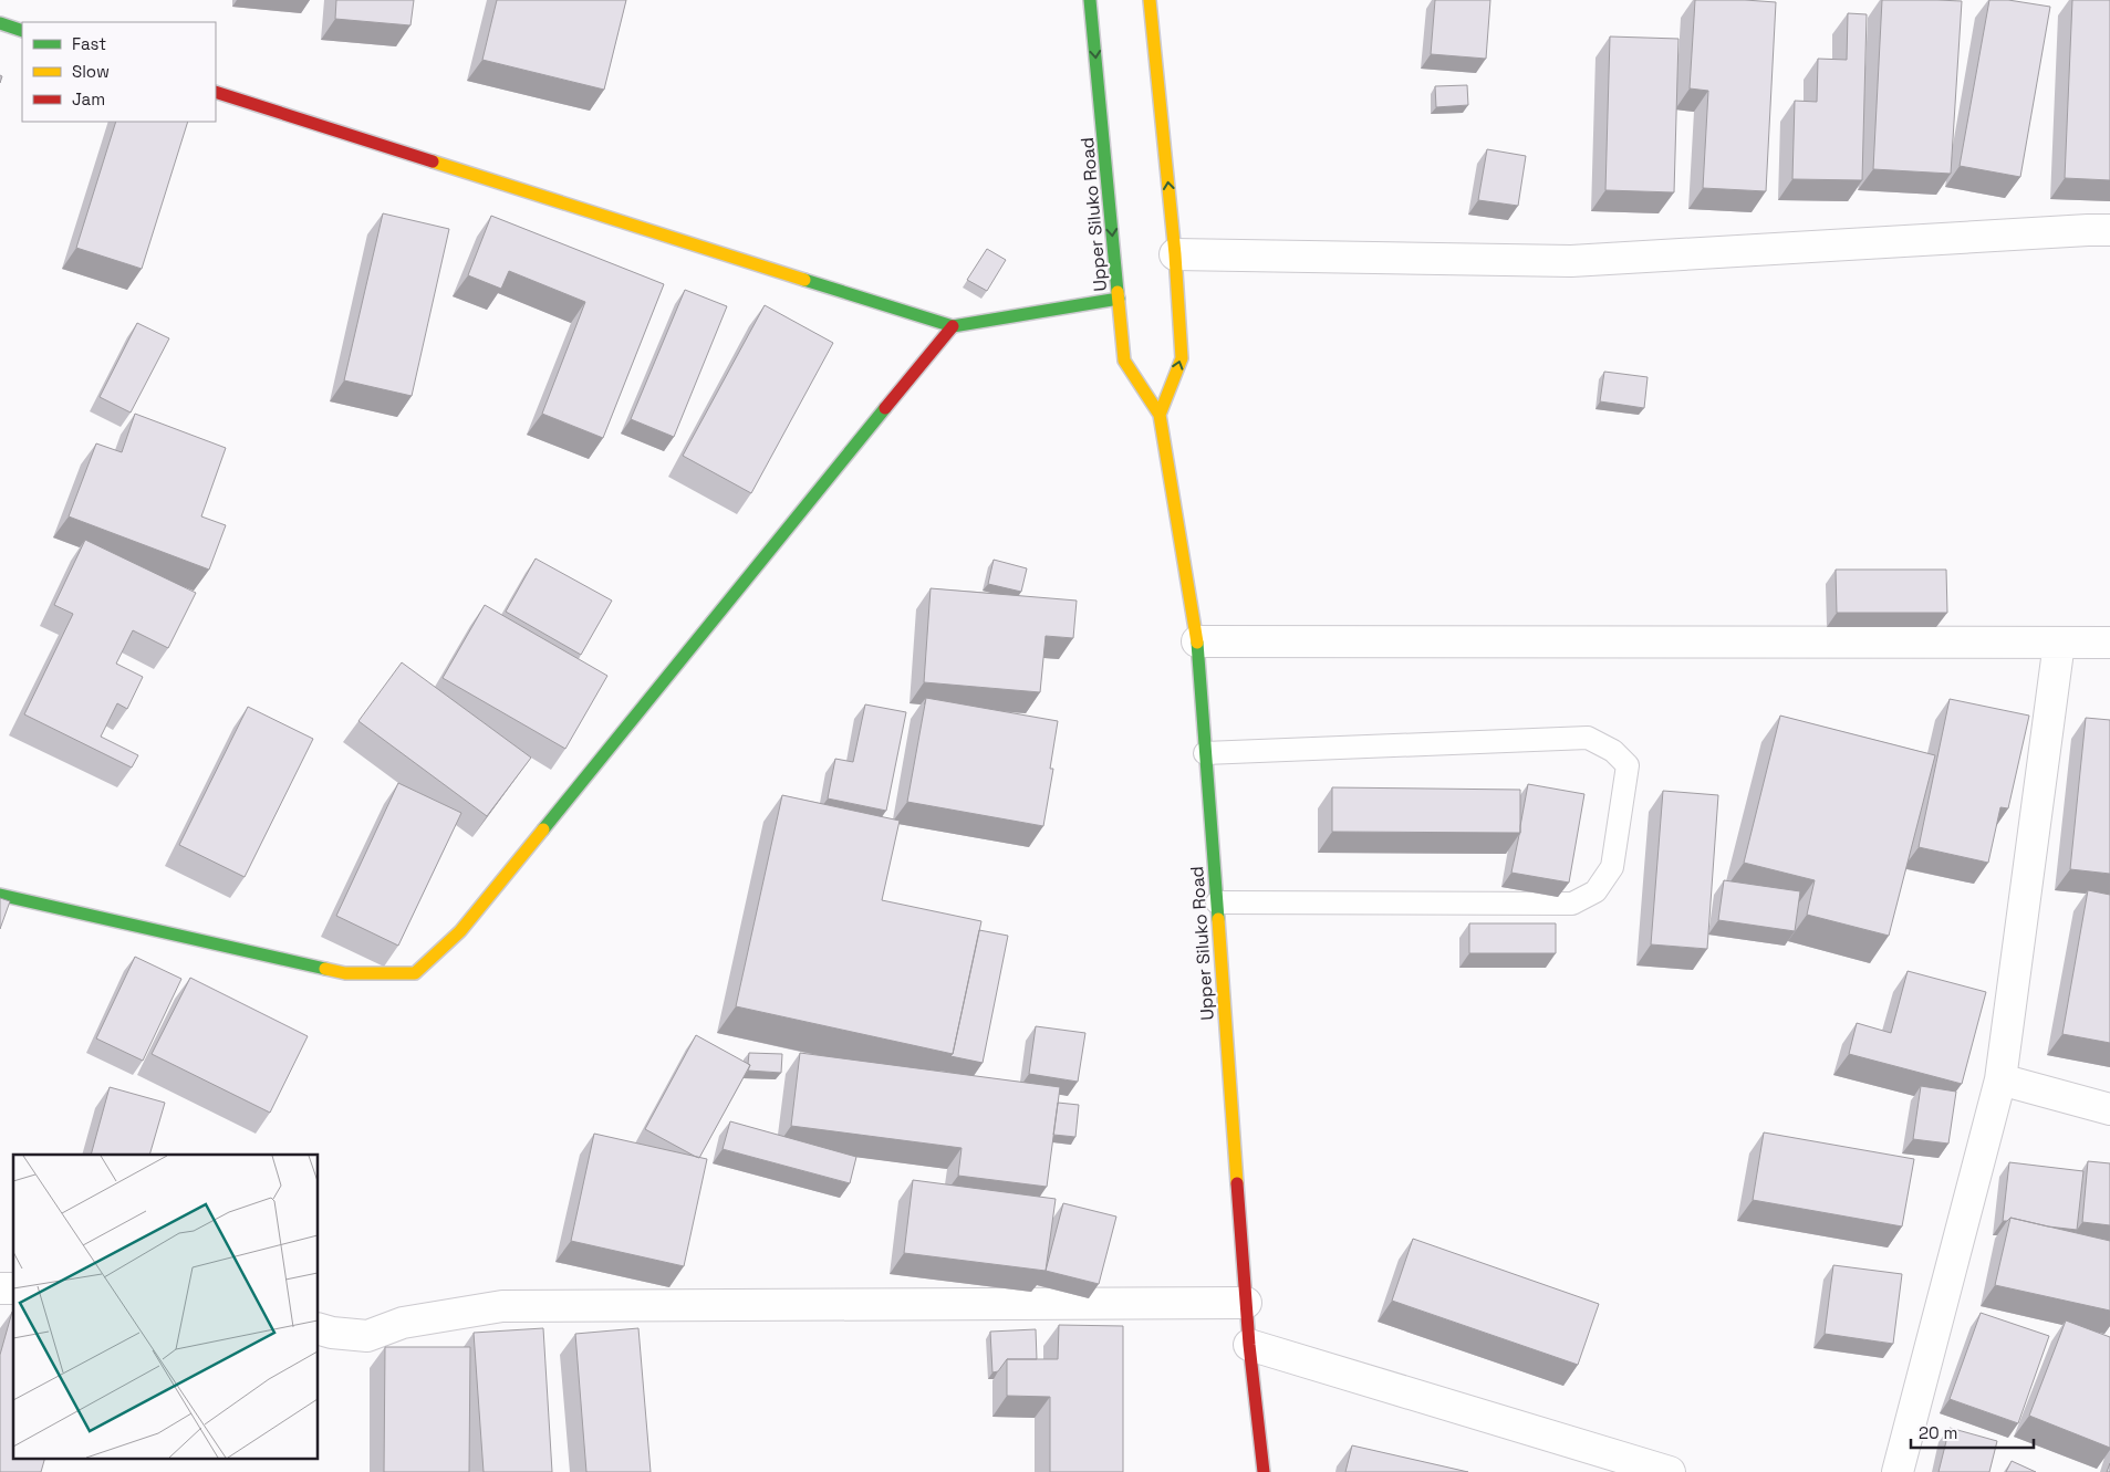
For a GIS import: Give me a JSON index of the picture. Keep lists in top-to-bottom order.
{
  "streets": {
    "street": ["Upper Siluko Road"]
  },
  "legend": ["Fast", "Slow", "Jam"],
  "scale_bar": "20 m"
}
